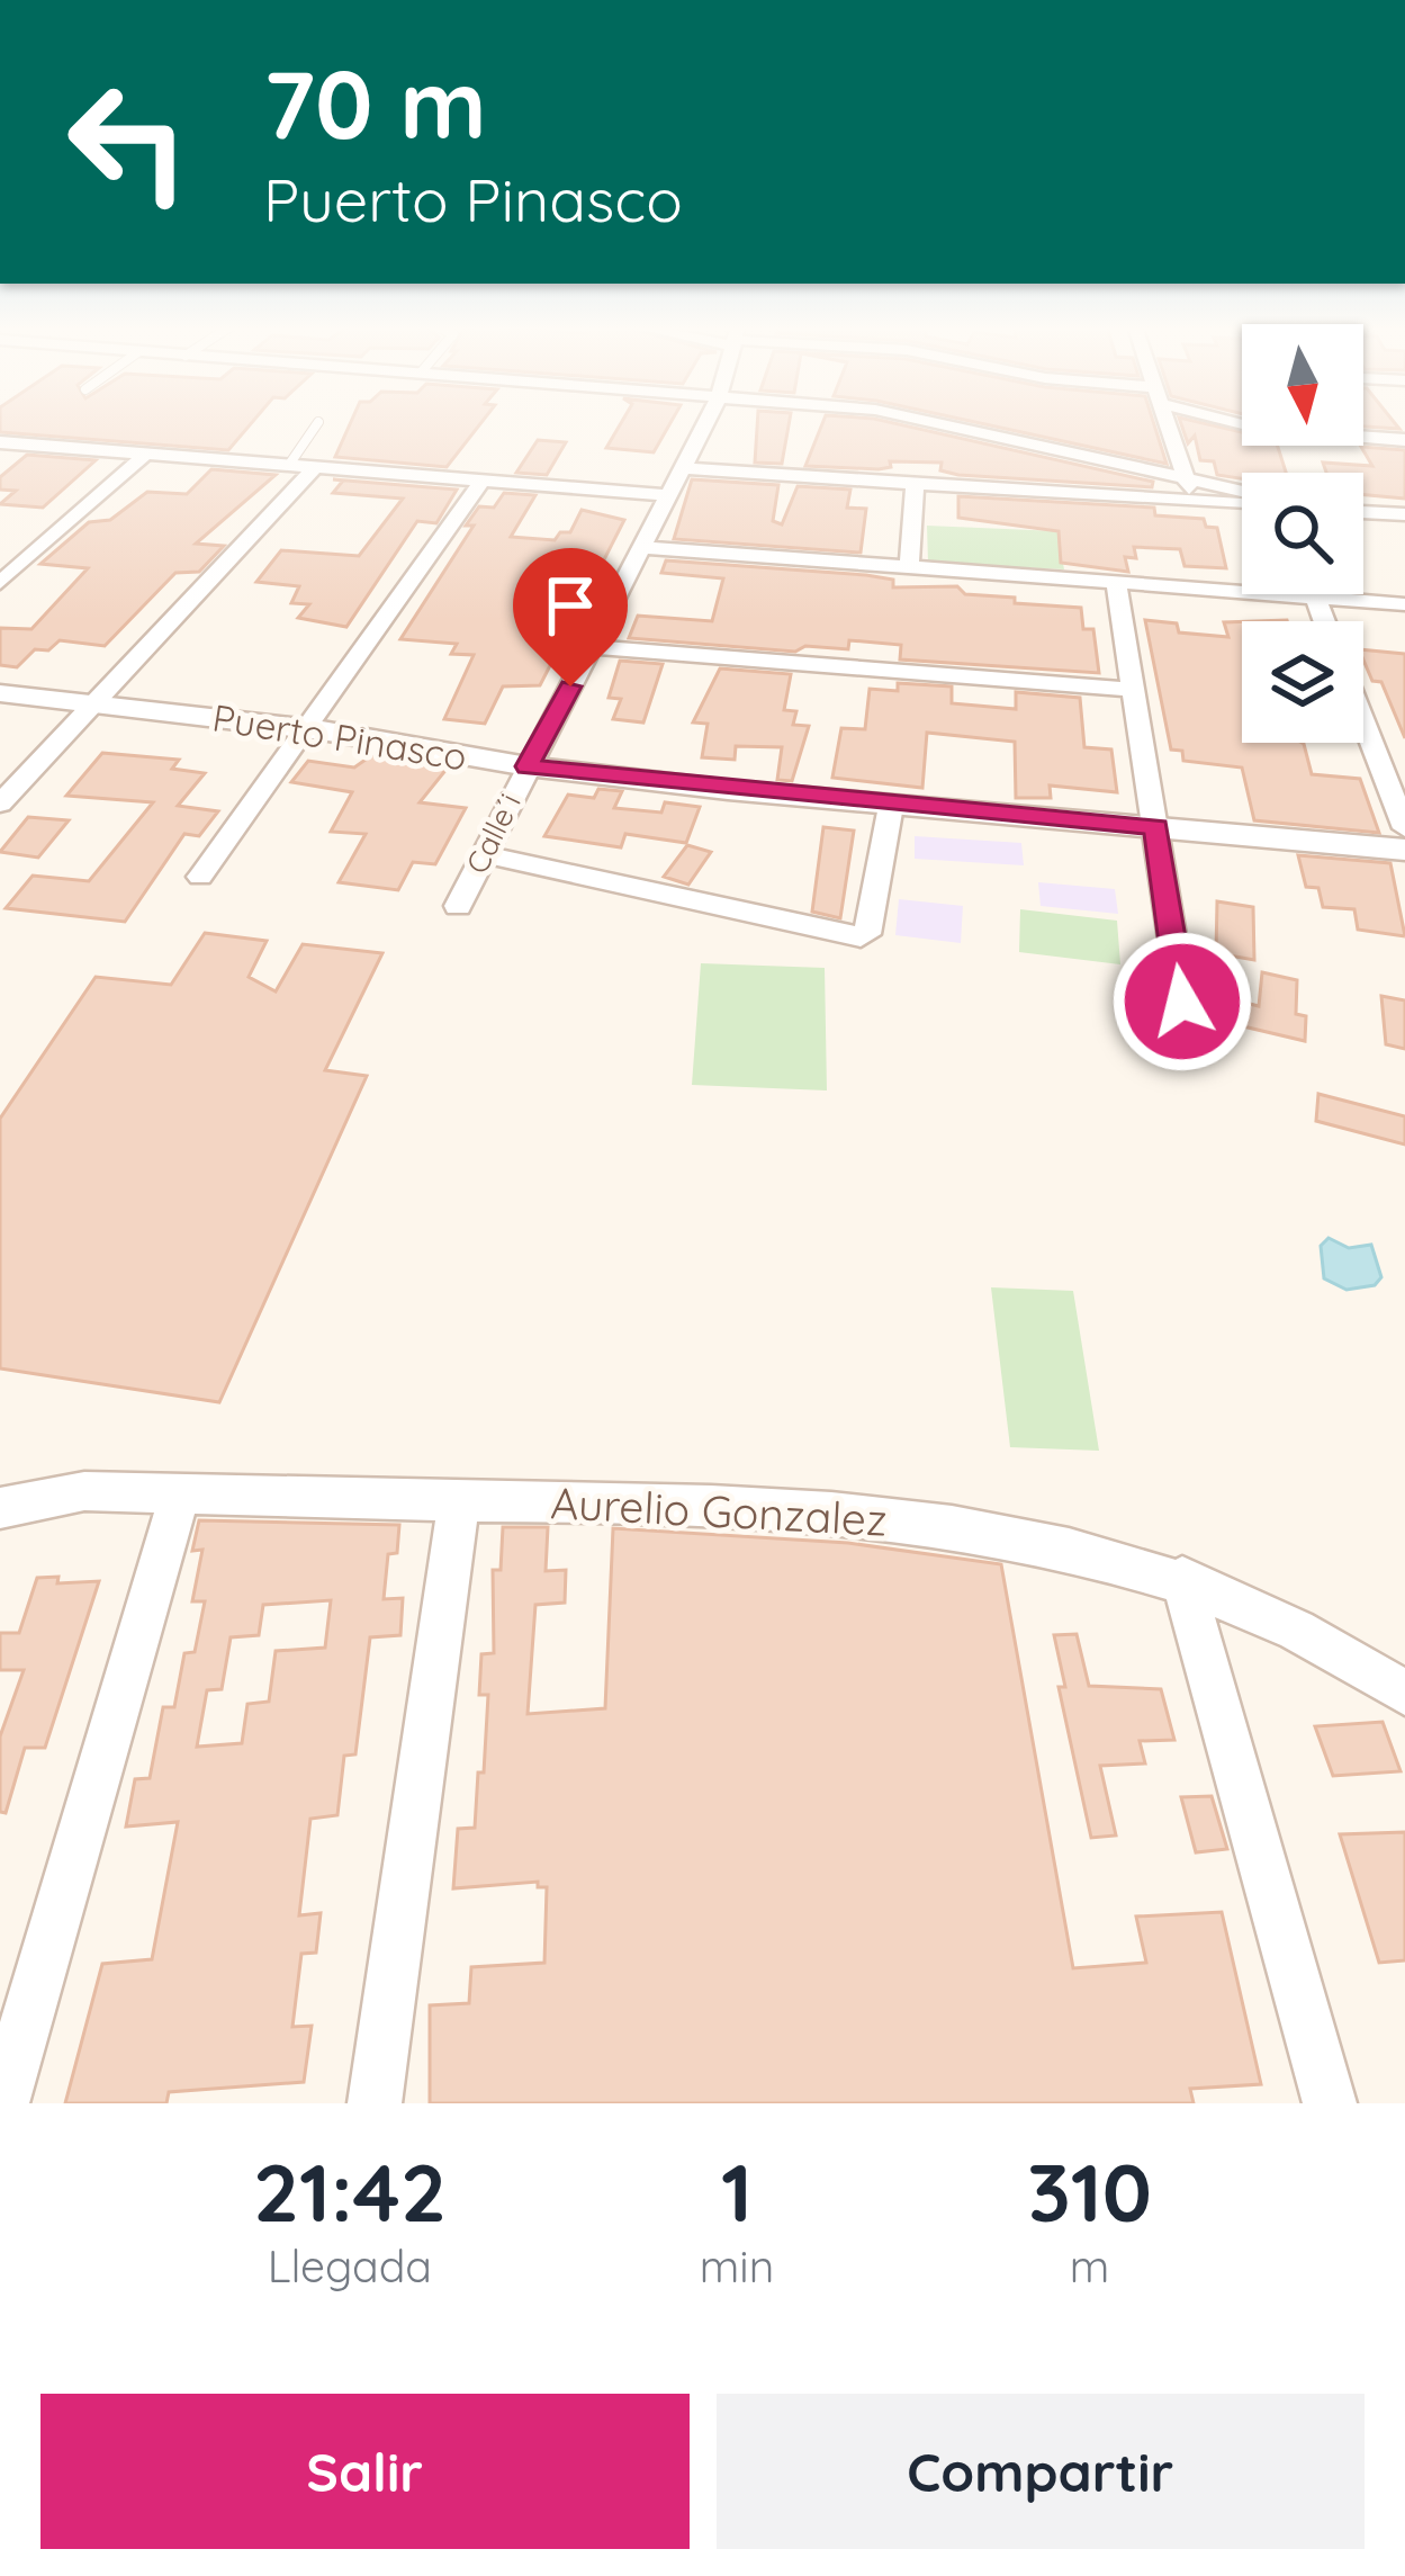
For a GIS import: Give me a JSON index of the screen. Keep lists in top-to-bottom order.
{
  "streets": {
    "street": ["Puerto Pinasco", "Calle´i", "Aurelio Gonzalez"]
  },
  "crossings": [
    ["Puerto Pinasco", "Calle´i"]
  ],
  "north": "bottom",
  "page": {
    "turn": ["70 m", "Puerto Pinasco"],
    "eta": [
      "21:42",
      "Llegada",
      "1",
      "min",
      "310",
      "m"
    ],
    "buttons": ["Salir", "Compartir"]
  }
}
